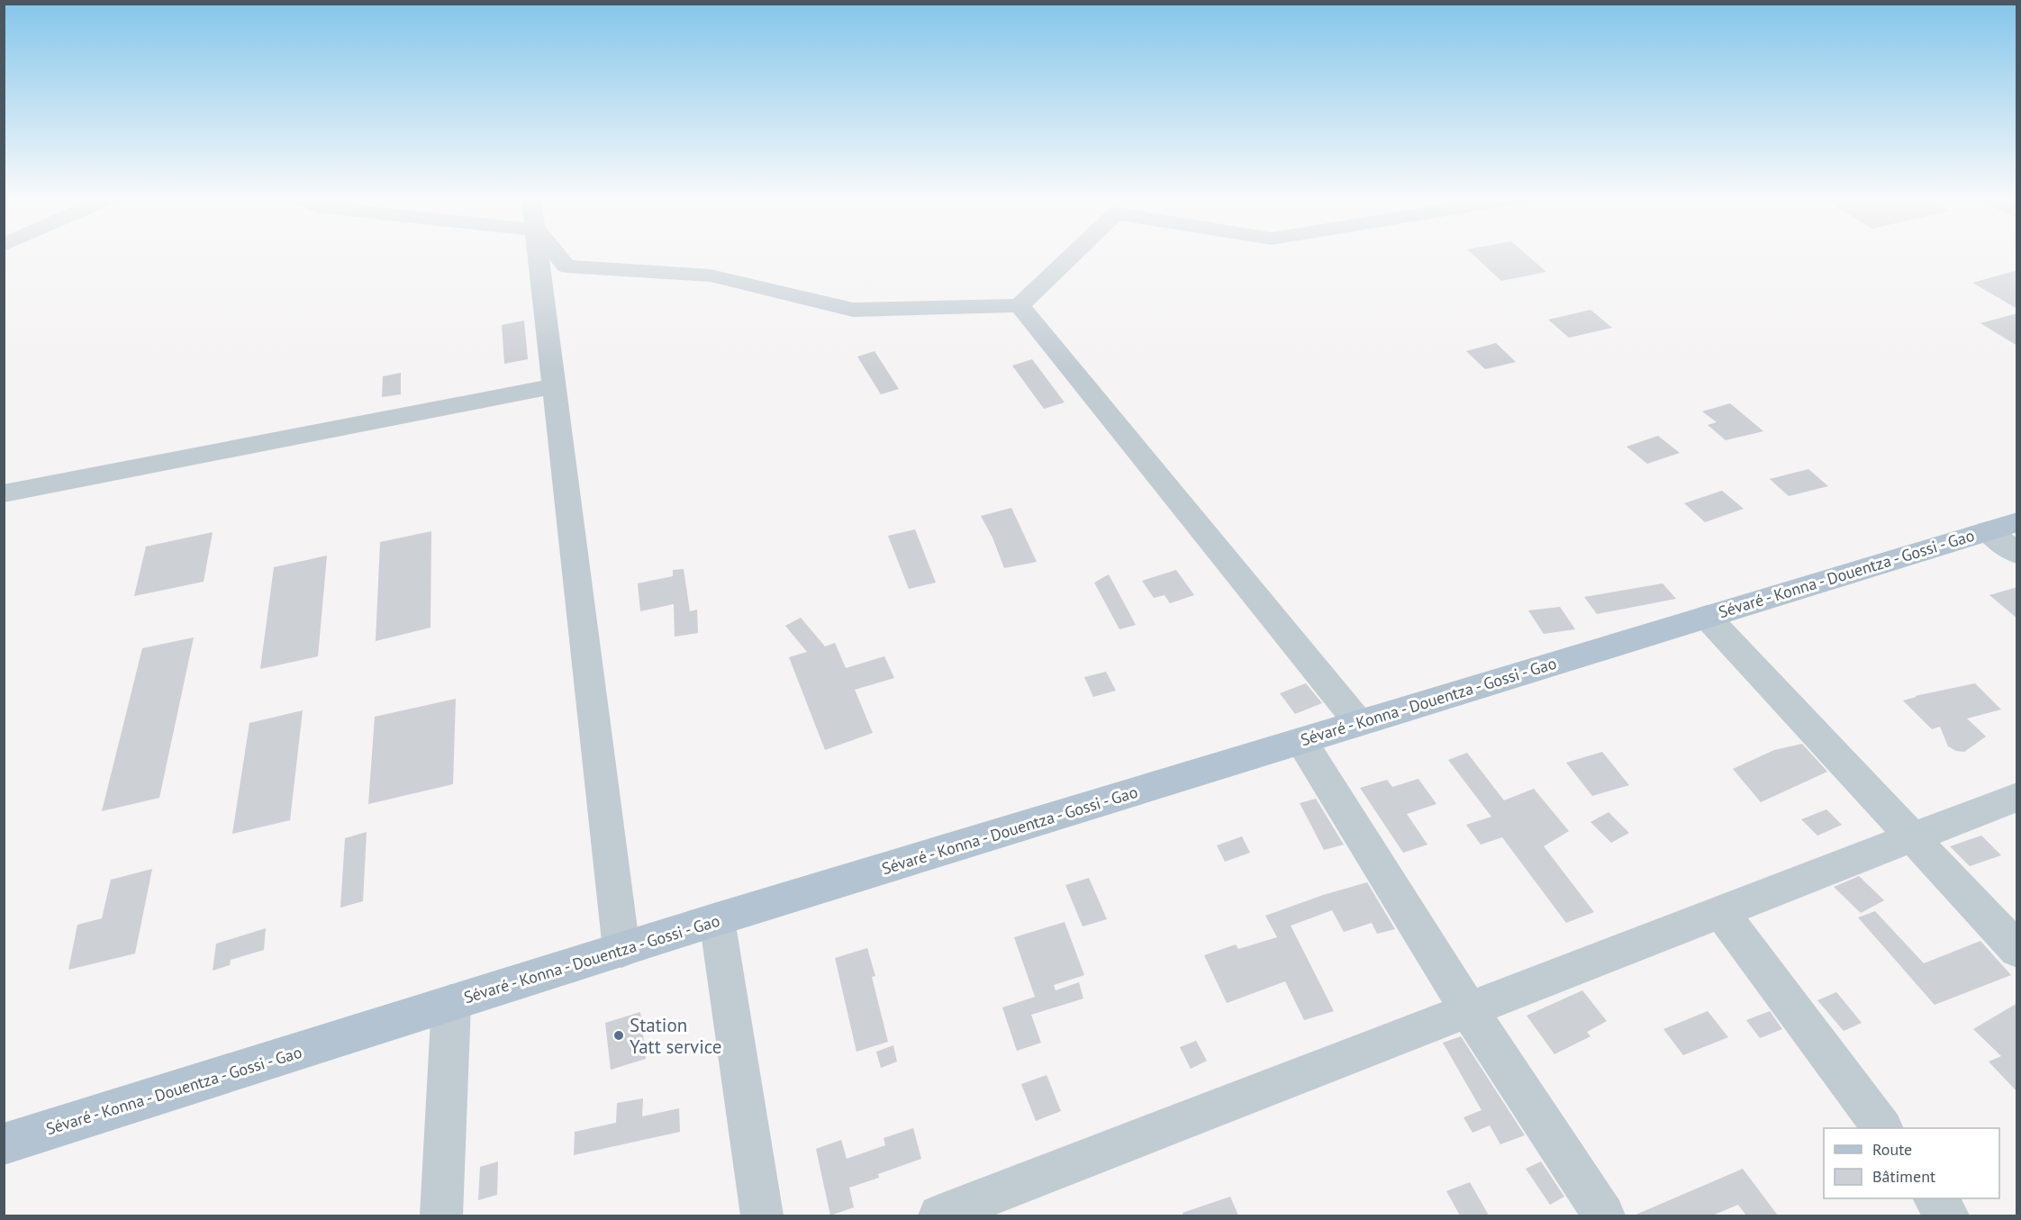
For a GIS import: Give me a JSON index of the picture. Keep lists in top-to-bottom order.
{
  "streets": {
    "main road": ["Sévaré - Konna - Douentza - Gossi - Gao"]
  },
  "places": ["Station Yatt service"],
  "legend": ["Route", "Bâtiment"]
}
